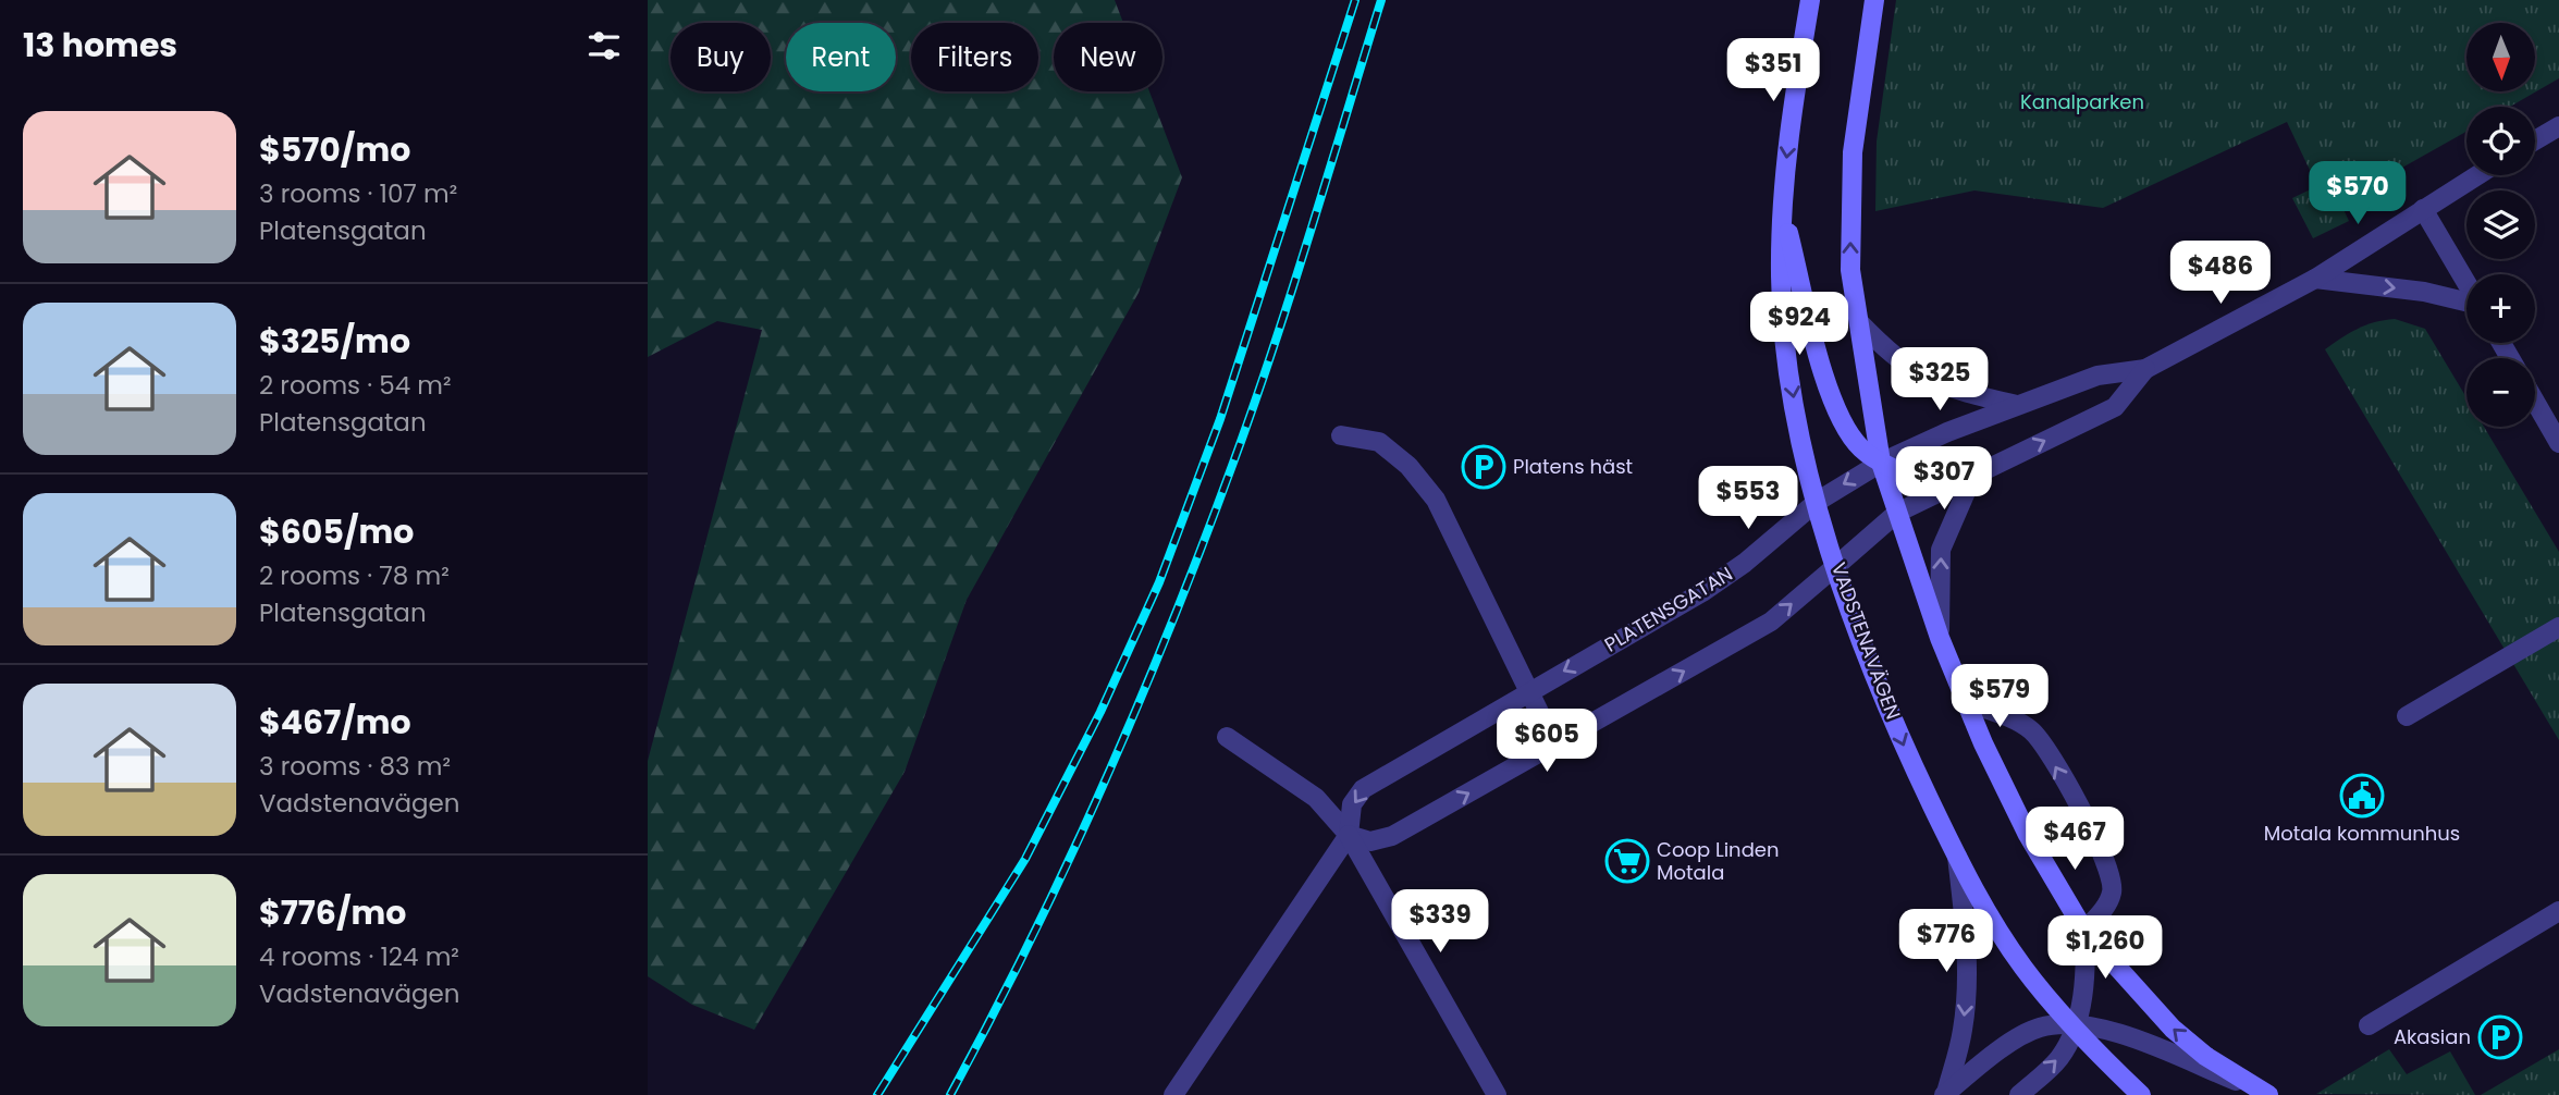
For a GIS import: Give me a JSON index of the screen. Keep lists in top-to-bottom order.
{
  "streets": {
    "main road": ["VADSTENAVÄGEN"],
    "street": ["PLATENSGATAN"]
  },
  "crossings": [
    ["PLATENSGATAN", "VADSTENAVÄGEN"]
  ],
  "parks": ["Kanalparken"],
  "places": {
    "parking": ["Platens häst", "Akasian"],
    "public building": ["Motala kommunhus"],
    "supermarket": ["Coop Linden Motala"]
  },
  "north": "bottom",
  "page": {
    "heading": "13 homes",
    "map_buttons": ["+", "−"],
    "chip": [
      "Buy",
      "Rent",
      "Filters",
      "New"
    ],
    "price": [
      "$351",
      "$570",
      "$486",
      "$924",
      "$325",
      "$307",
      "$553",
      "$579",
      "$605",
      "$467",
      "$339",
      "$776",
      "$1,260"
    ],
    "list": [
      {
        "name": "$570/mo",
        "note": "3 rooms · 107 m² · Platensgatan"
      },
      {
        "name": "$325/mo",
        "note": "2 rooms · 54 m² · Platensgatan"
      },
      {
        "name": "$605/mo",
        "note": "2 rooms · 78 m² · Platensgatan"
      },
      {
        "name": "$467/mo",
        "note": "3 rooms · 83 m² · Vadstenavägen"
      },
      {
        "name": "$776/mo",
        "note": "4 rooms · 124 m² · Vadstenavägen"
      }
    ]
  }
}
